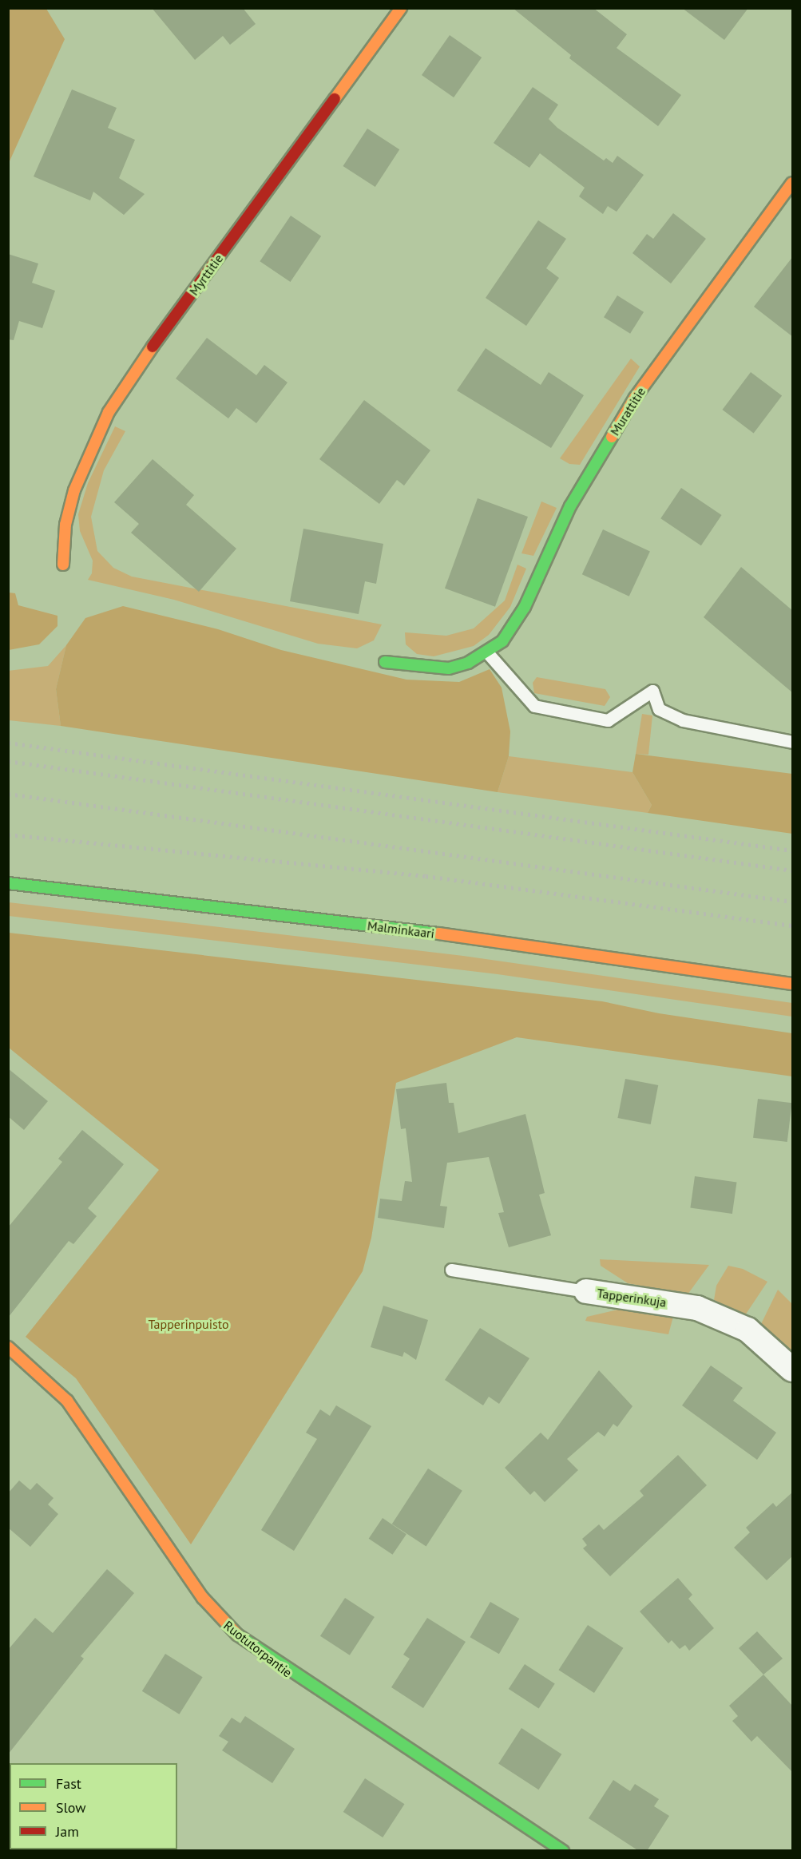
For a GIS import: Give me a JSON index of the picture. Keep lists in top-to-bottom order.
{
  "streets": {
    "street": [
      "Myrttitie",
      "Murattitie",
      "Malminkaari",
      "Tapperinkuja",
      "Ruotutorpantie"
    ]
  },
  "parks": ["Tapperinpuisto"],
  "legend": ["Fast", "Slow", "Jam"]
}
